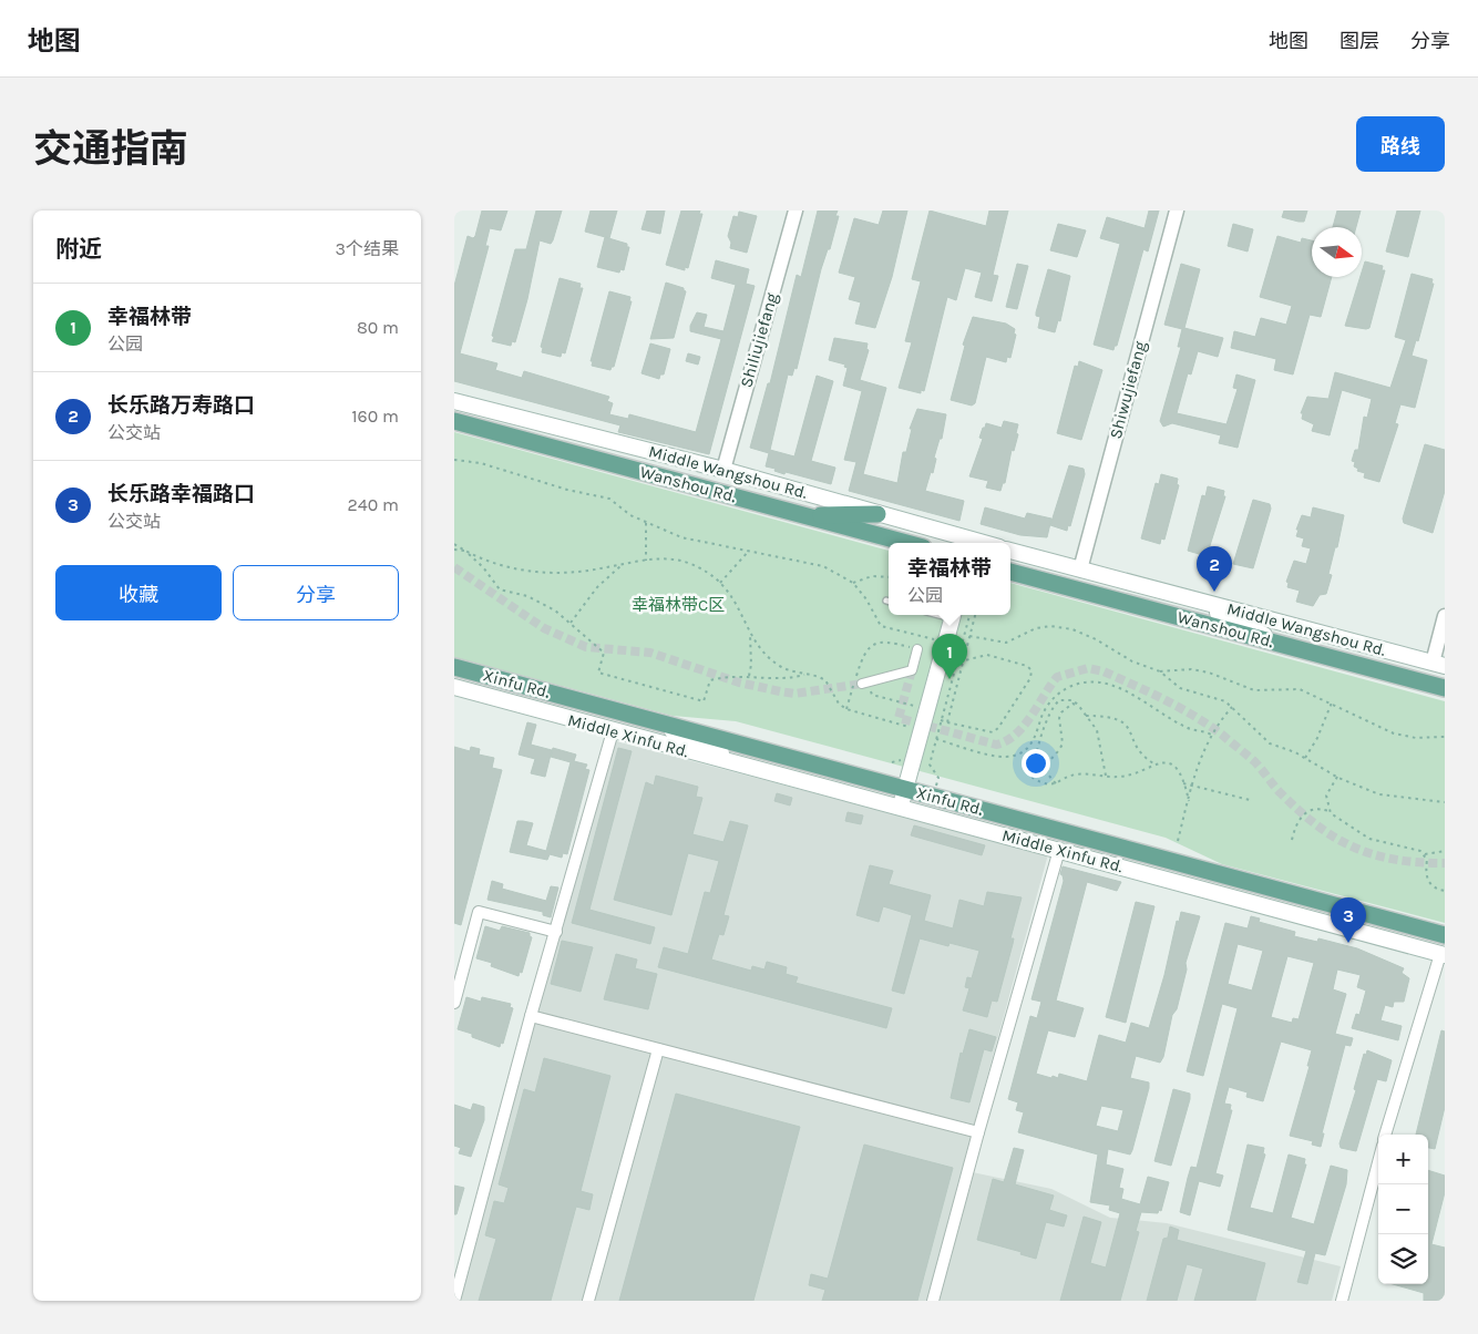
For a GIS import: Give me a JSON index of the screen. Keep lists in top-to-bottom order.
{
  "streets": {
    "main road": [
      "Middle Wangshou Rd.",
      "Wanshou Rd.",
      "Xinfu Rd.",
      "Middle Xinfu Rd."
    ],
    "street": ["Shiliujiefang", "Shiwujiefang"]
  },
  "crossings": [
    ["Shiliujiefang", "Middle Wangshou Rd."],
    ["Shiwujiefang", "Middle Wangshou Rd."]
  ],
  "parks": ["幸福林带C区"],
  "north": "right",
  "page": {
    "header": "地图",
    "nav": ["地图", "图层", "分享"],
    "title": "交通指南",
    "buttons": [
      "路线",
      ["收藏", "分享"]
    ],
    "heading": ["附近", "3个结果"],
    "list": [
      {
        "mark": "1",
        "name": "幸福林带",
        "note": "公园",
        "value": "80 m"
      },
      {
        "mark": "2",
        "name": "长乐路万寿路口",
        "note": "公交站",
        "value": "160 m"
      },
      {
        "mark": "3",
        "name": "长乐路幸福路口",
        "note": "公交站",
        "value": "240 m"
      }
    ],
    "popup": ["幸福林带", "公园"],
    "pins": ["2", "1", "3"],
    "map_buttons": ["+", "−"]
  }
}
